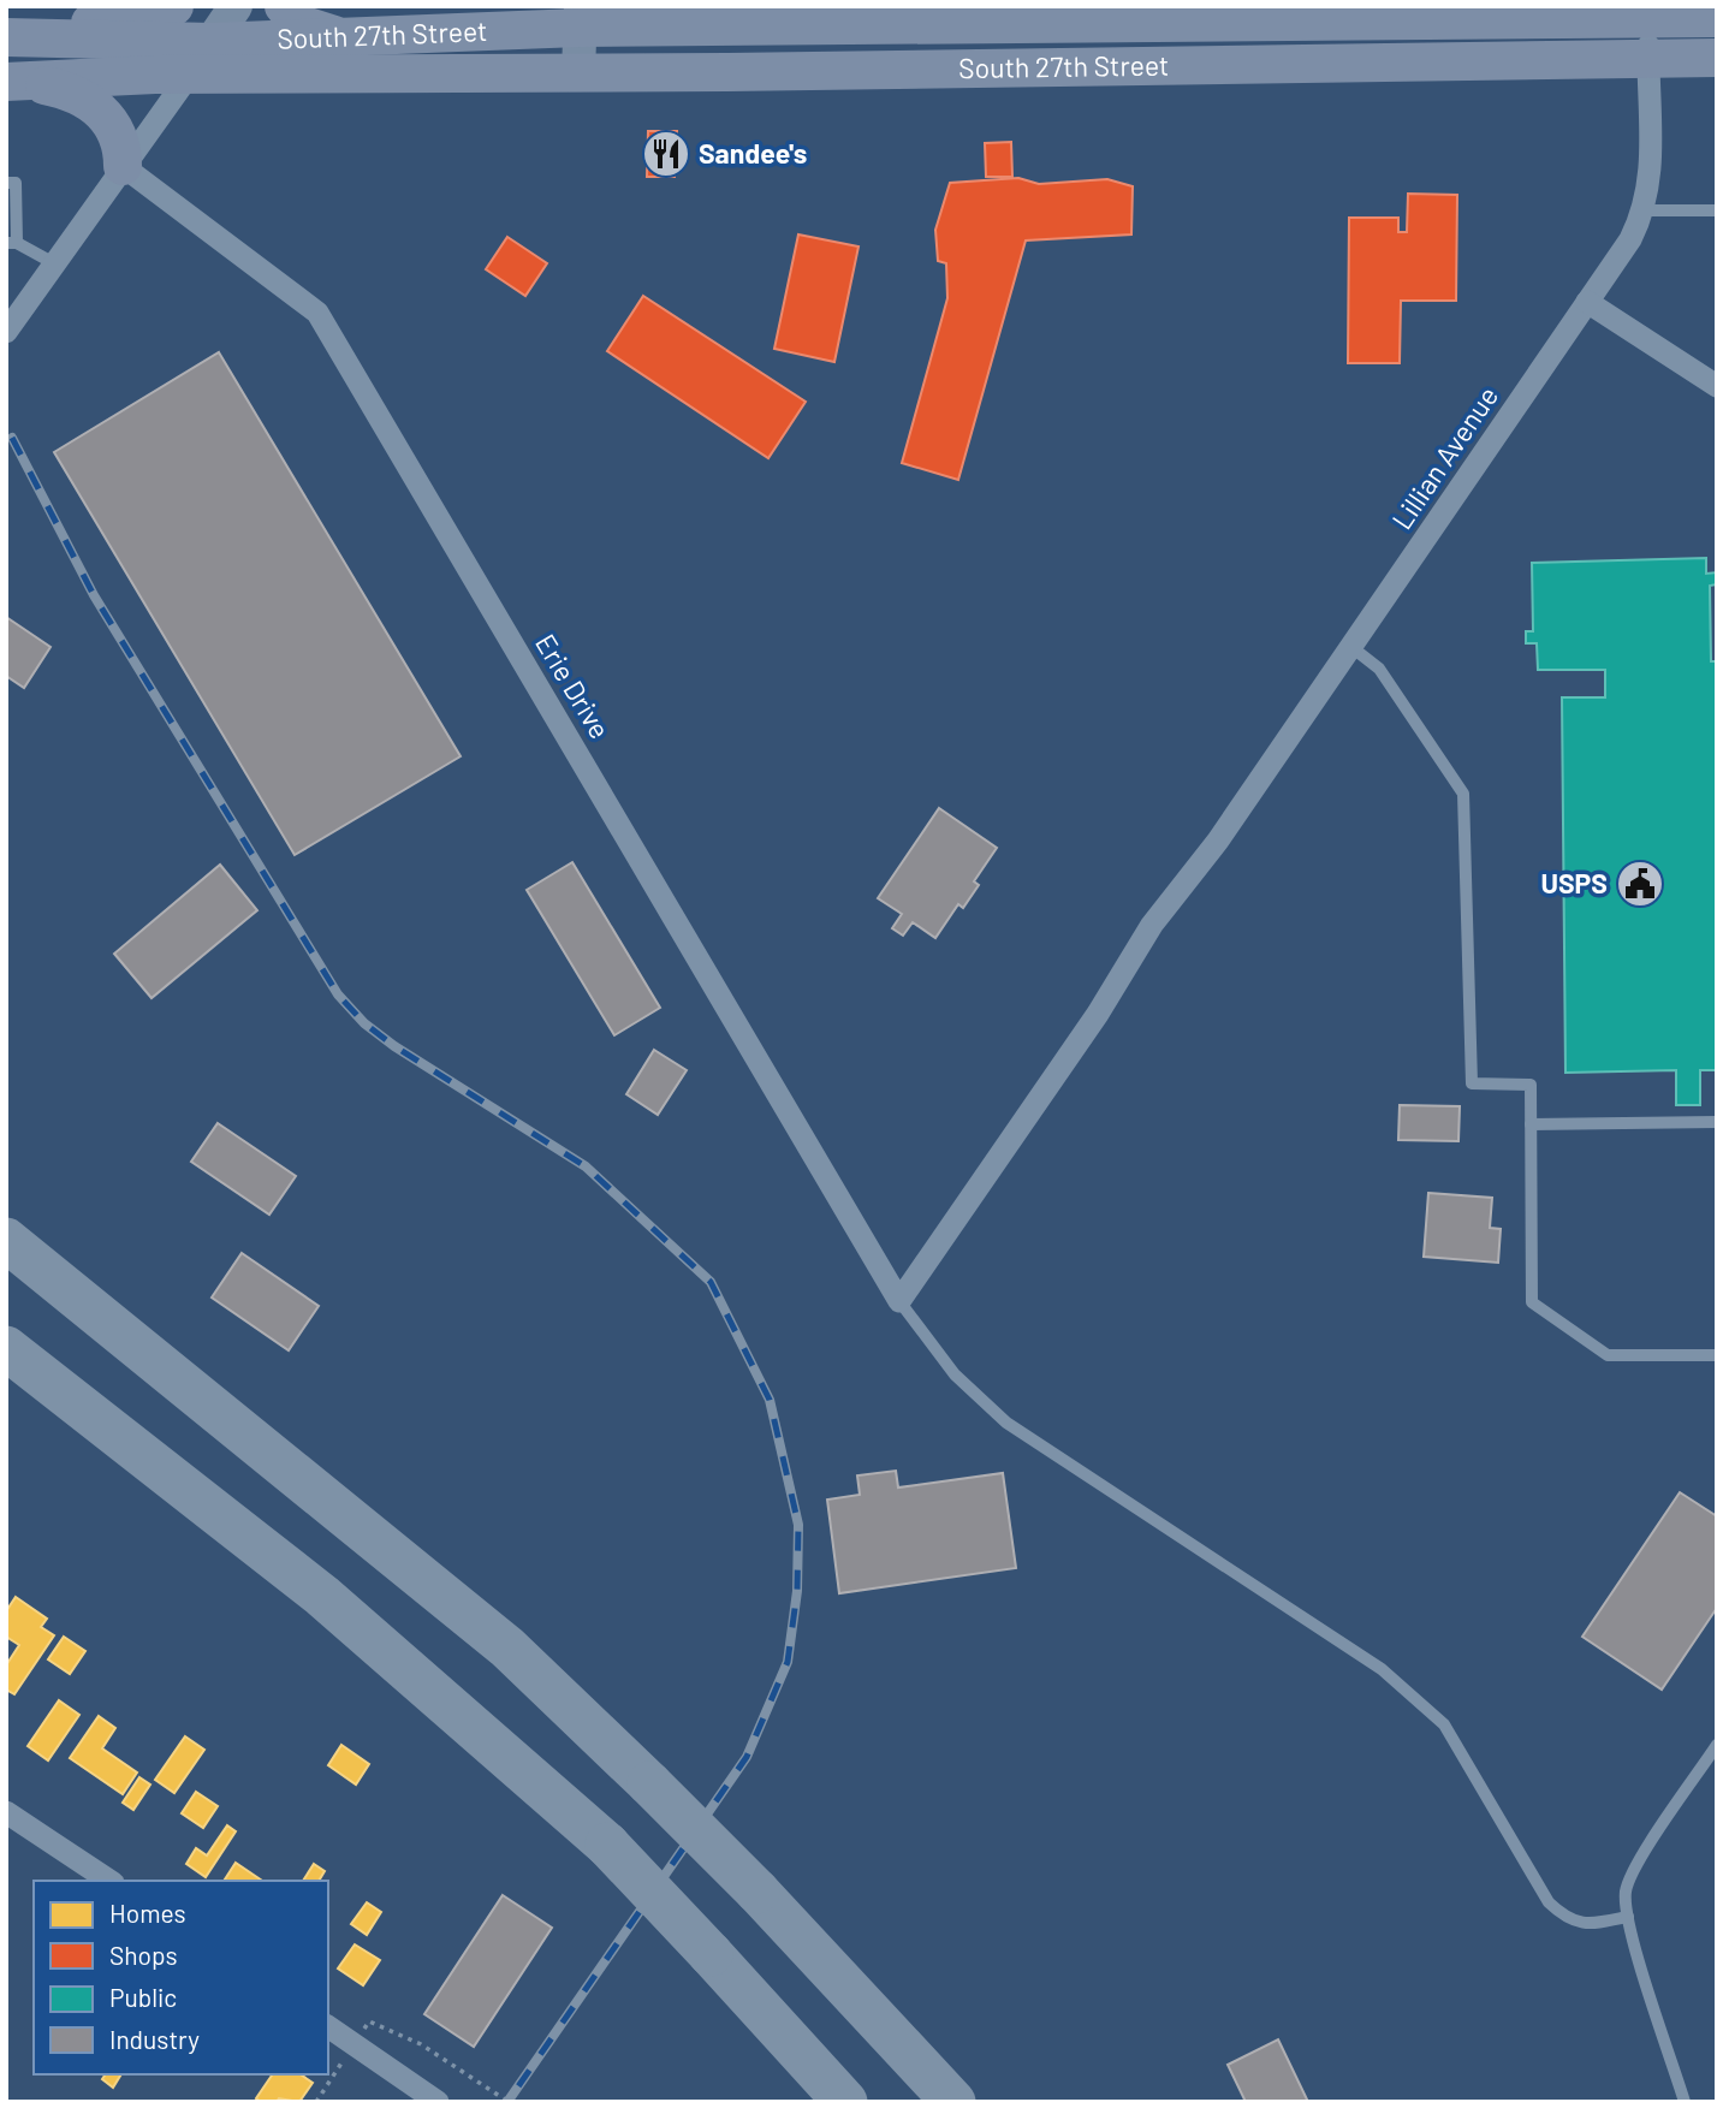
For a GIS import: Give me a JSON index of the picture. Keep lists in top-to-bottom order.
{
  "streets": {
    "main road": ["South 27th Street"],
    "street": ["Lillian Avenue", "Erie Drive"]
  },
  "crossings": [
    ["Lillian Avenue", "Erie Drive"]
  ],
  "places": {
    "restaurant": ["Sandee's"],
    "public building": ["USPS"]
  },
  "legend": [
    "Homes",
    "Shops",
    "Public",
    "Industry"
  ]
}
